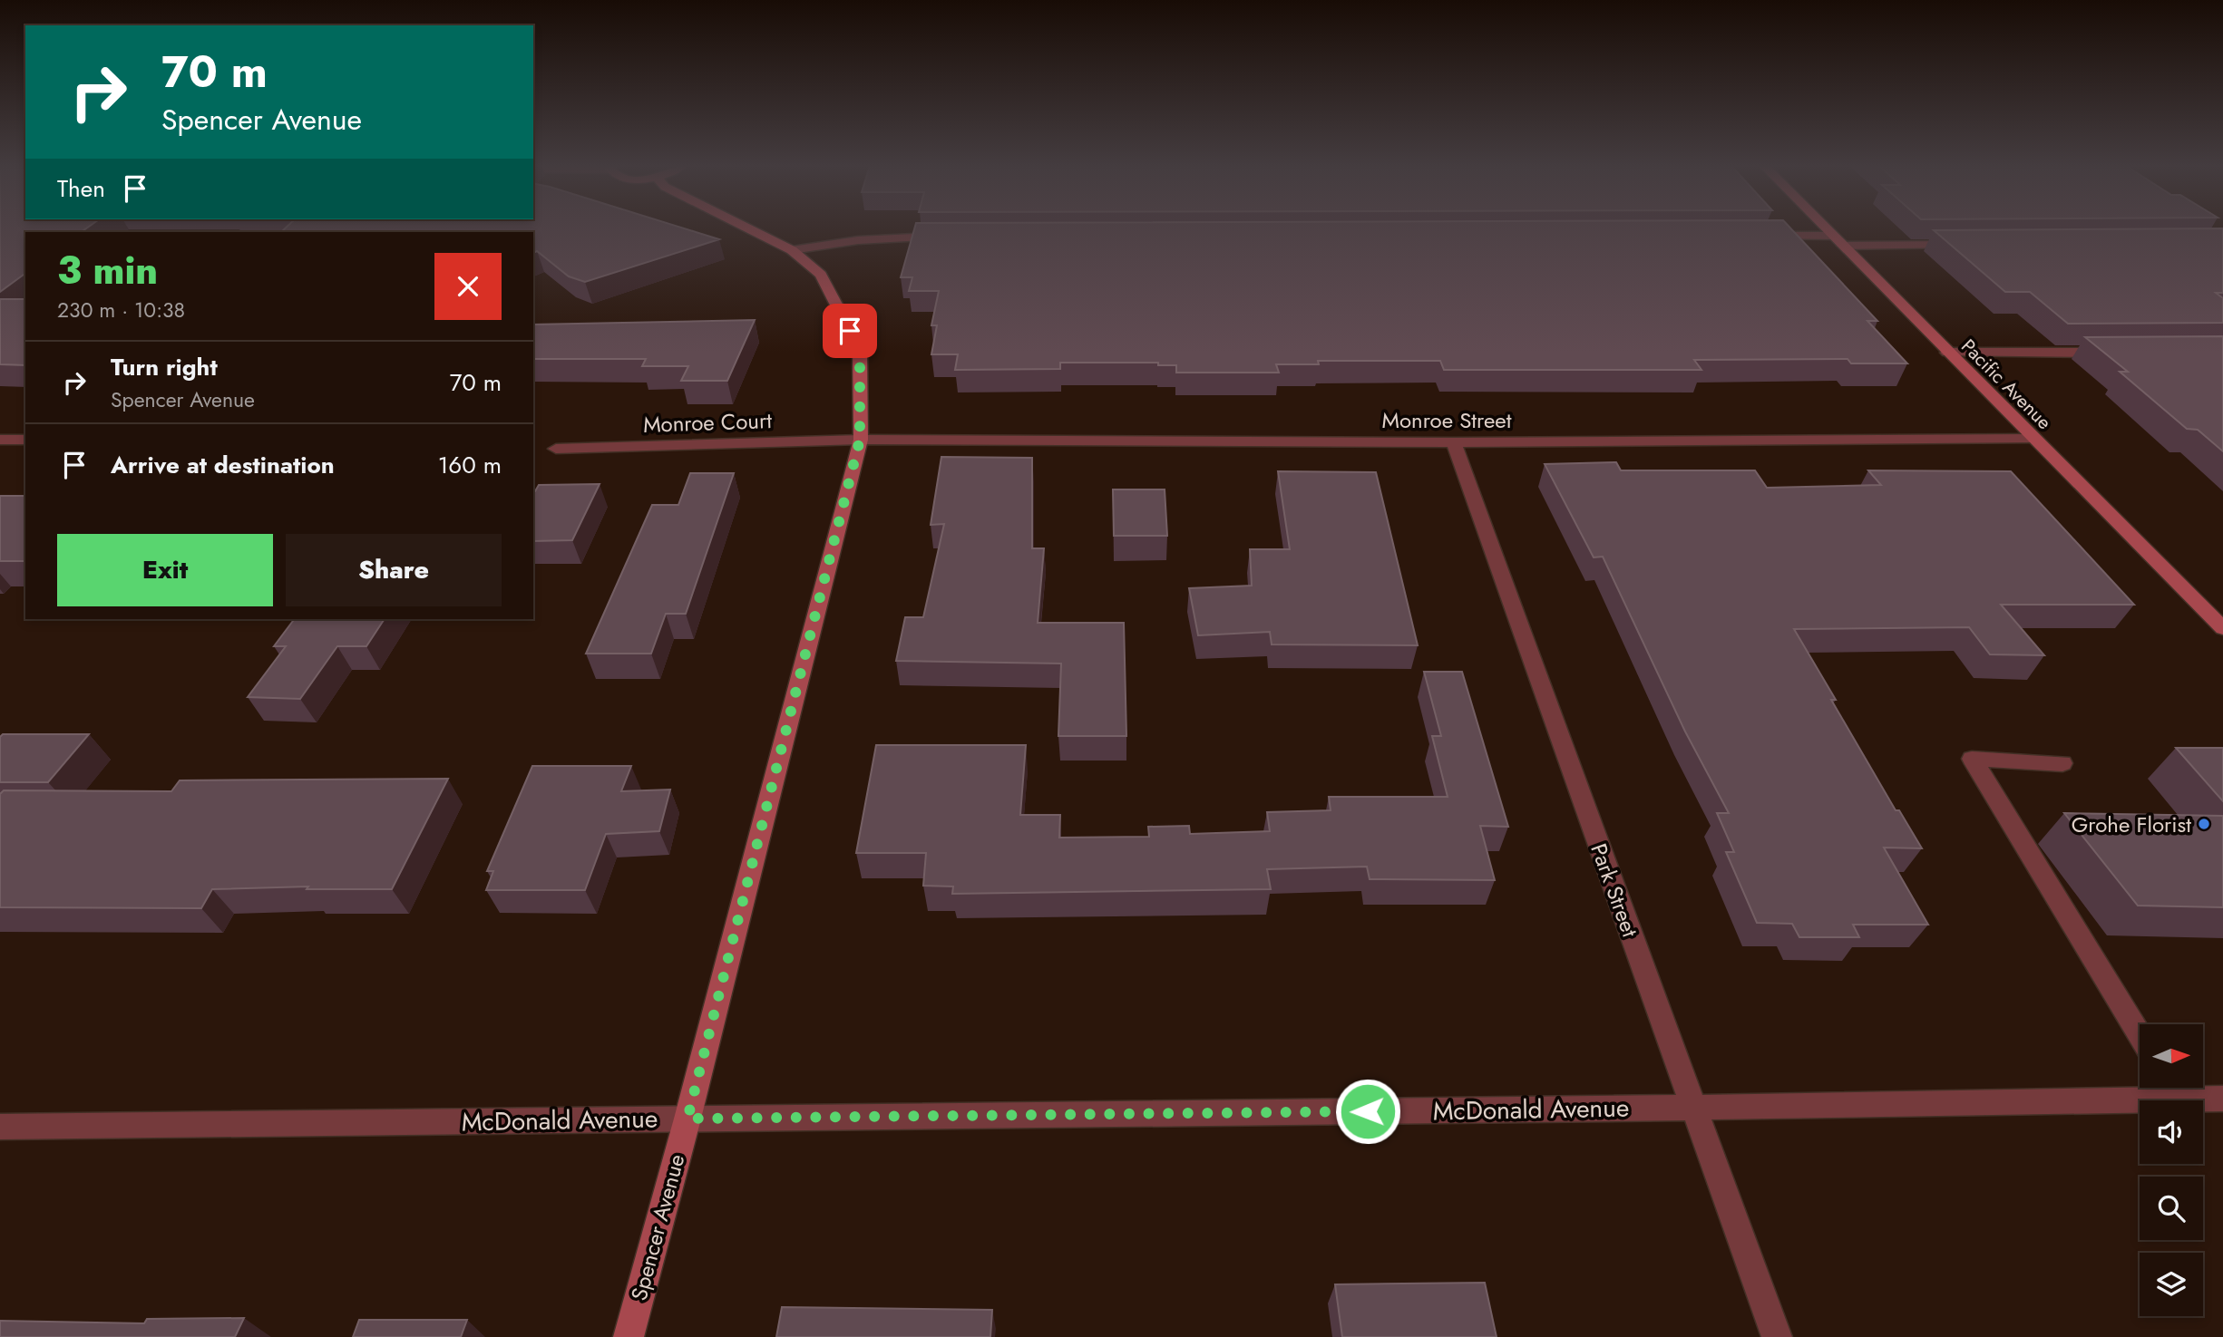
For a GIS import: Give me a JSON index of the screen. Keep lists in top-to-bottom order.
{
  "streets": {
    "street": [
      "Pacific Avenue",
      "Monroe Street",
      "Monroe Court",
      "Park Street",
      "McDonald Avenue",
      "Spencer Avenue"
    ]
  },
  "crossings": [
    ["Pacific Avenue", "Monroe Street"],
    ["Monroe Street", "Monroe Court"],
    ["Monroe Street", "Park Street"],
    ["Monroe Street", "Spencer Avenue"],
    ["Monroe Court", "Spencer Avenue"],
    ["Park Street", "McDonald Avenue"],
    ["McDonald Avenue", "Spencer Avenue"]
  ],
  "places": ["Grohe Florist"],
  "north": "right",
  "page": {
    "turn": ["70 m", "Spencer Avenue"],
    "then": "Then",
    "heading": ["3 min", "230 m · 10:38"],
    "list": [
      {
        "name": "Turn right",
        "note": "Spencer Avenue",
        "value": "70 m"
      },
      {
        "name": "Arrive at destination",
        "value": "160 m"
      }
    ],
    "buttons": ["Exit", "Share"]
  }
}
